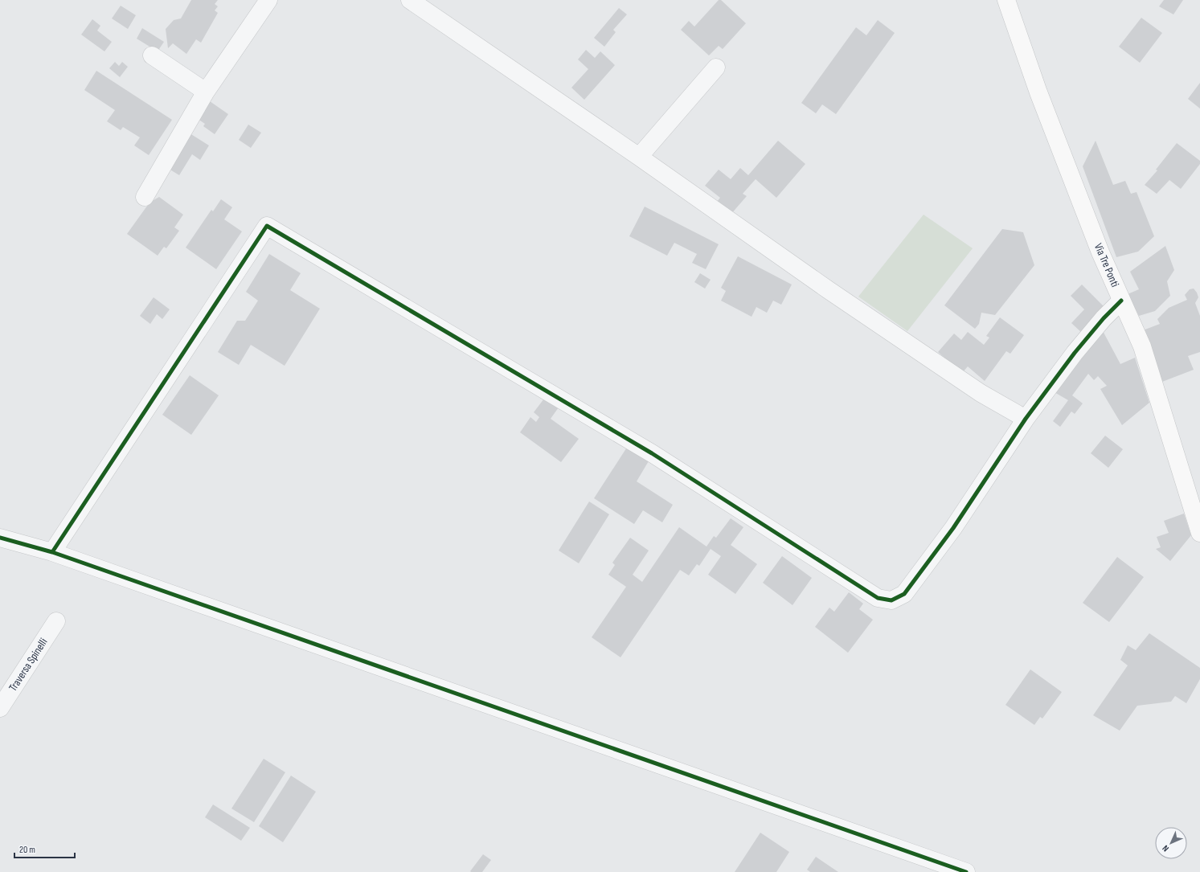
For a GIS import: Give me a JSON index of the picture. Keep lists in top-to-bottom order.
{
  "streets": {
    "street": ["Via Tre Ponti", "Traversa Spinelli"]
  },
  "scale_bar": "20 m",
  "north": "bottom left"
}
